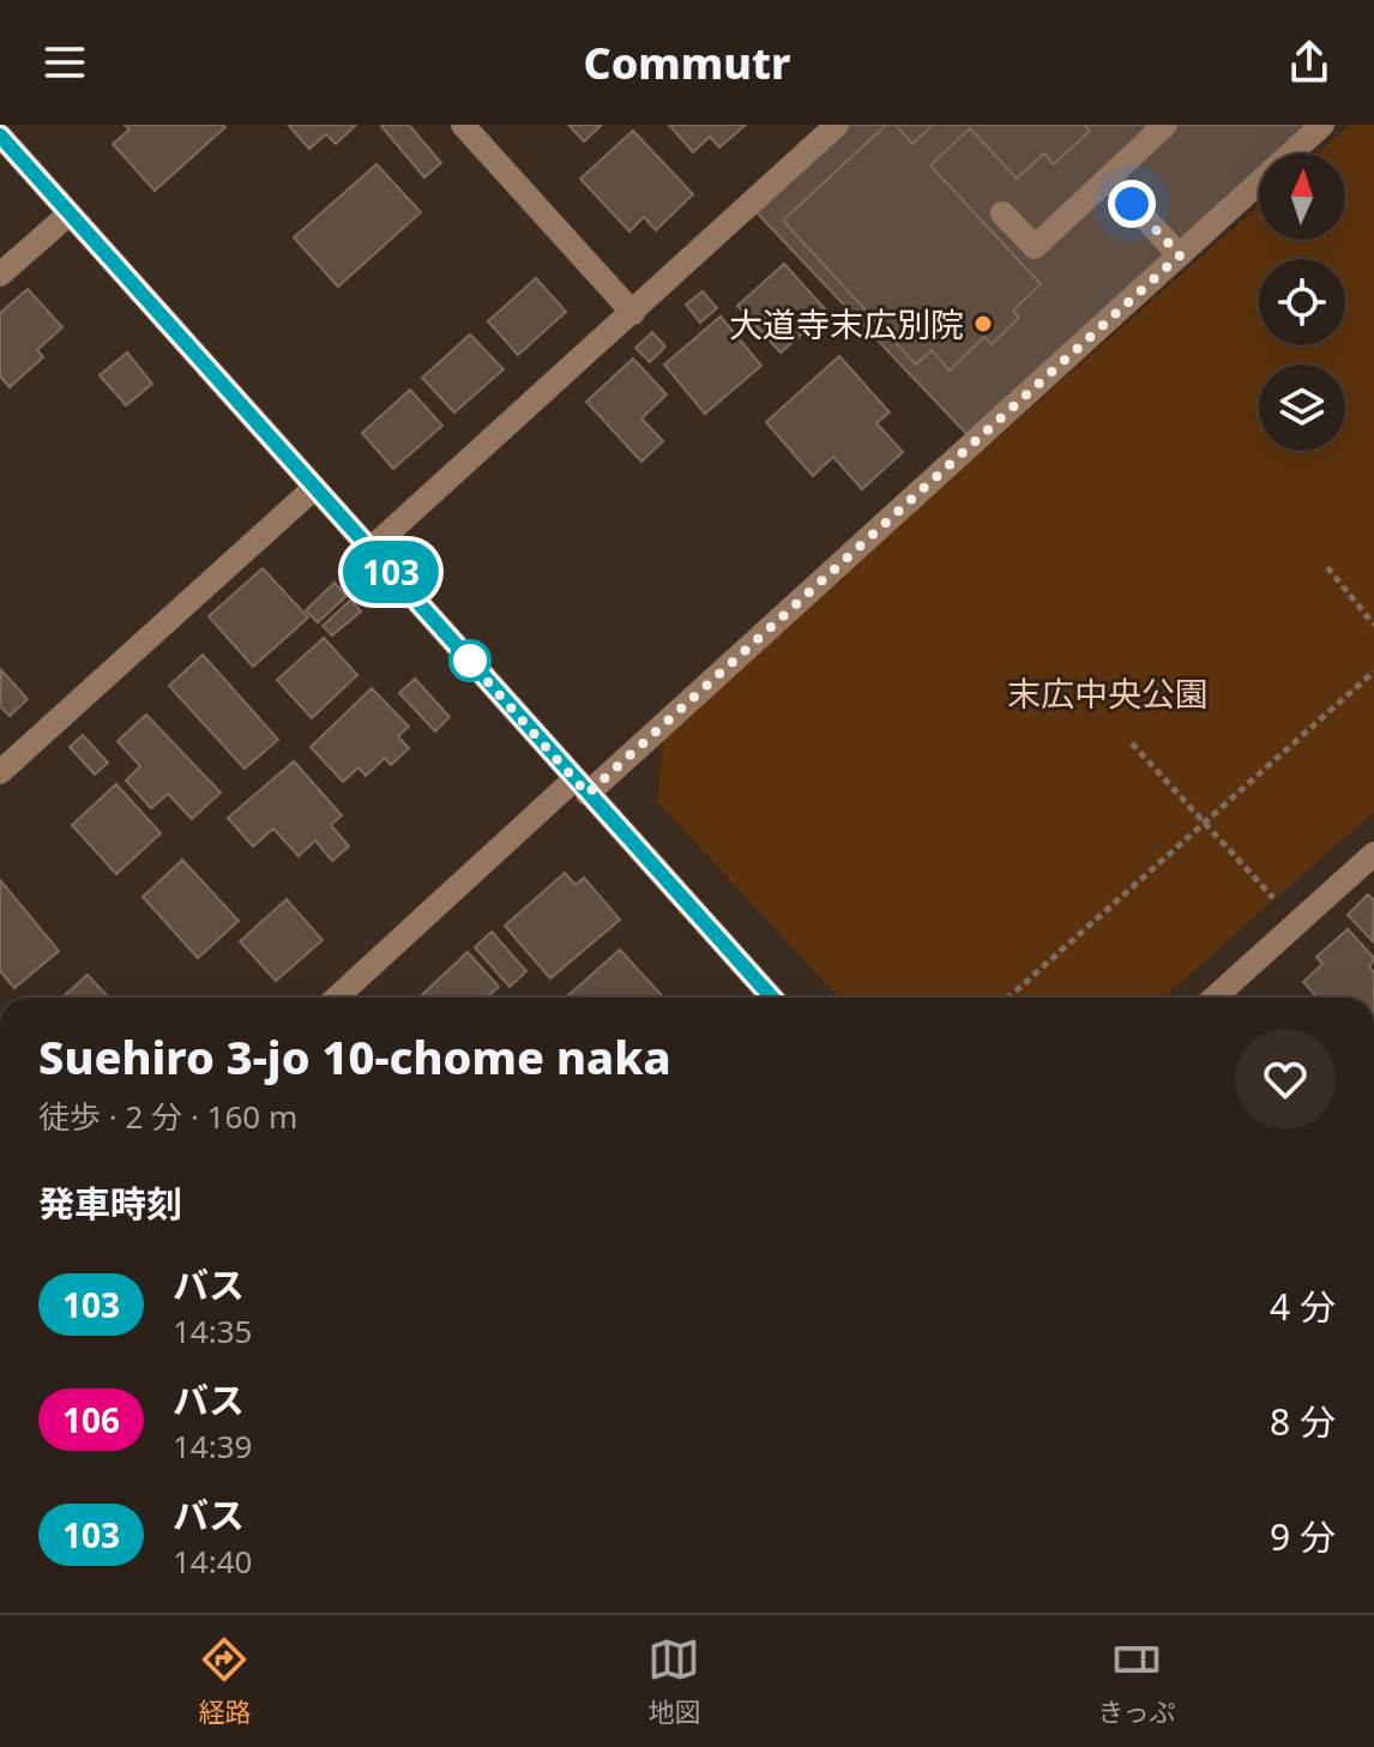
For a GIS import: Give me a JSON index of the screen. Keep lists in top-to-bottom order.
{
  "parks": ["末広中央公園"],
  "places": ["大道寺末広別院"],
  "lines": ["bus line 103"],
  "north": "top",
  "page": {
    "header": "Commutr",
    "on_map": "103",
    "heading": [
      ["Suehiro 3-jo 10-chome naka", "徒歩 · 2 分 · 160 m"],
      "発車時刻"
    ],
    "list": [
      {
        "mark": "103",
        "name": "バス",
        "note": "14:35",
        "value": "4 分"
      },
      {
        "mark": "106",
        "name": "バス",
        "note": "14:39",
        "value": "8 分"
      },
      {
        "mark": "103",
        "name": "バス",
        "note": "14:40",
        "value": "9 分"
      }
    ],
    "tabs": ["経路", "地図", "きっぷ"]
  }
}
